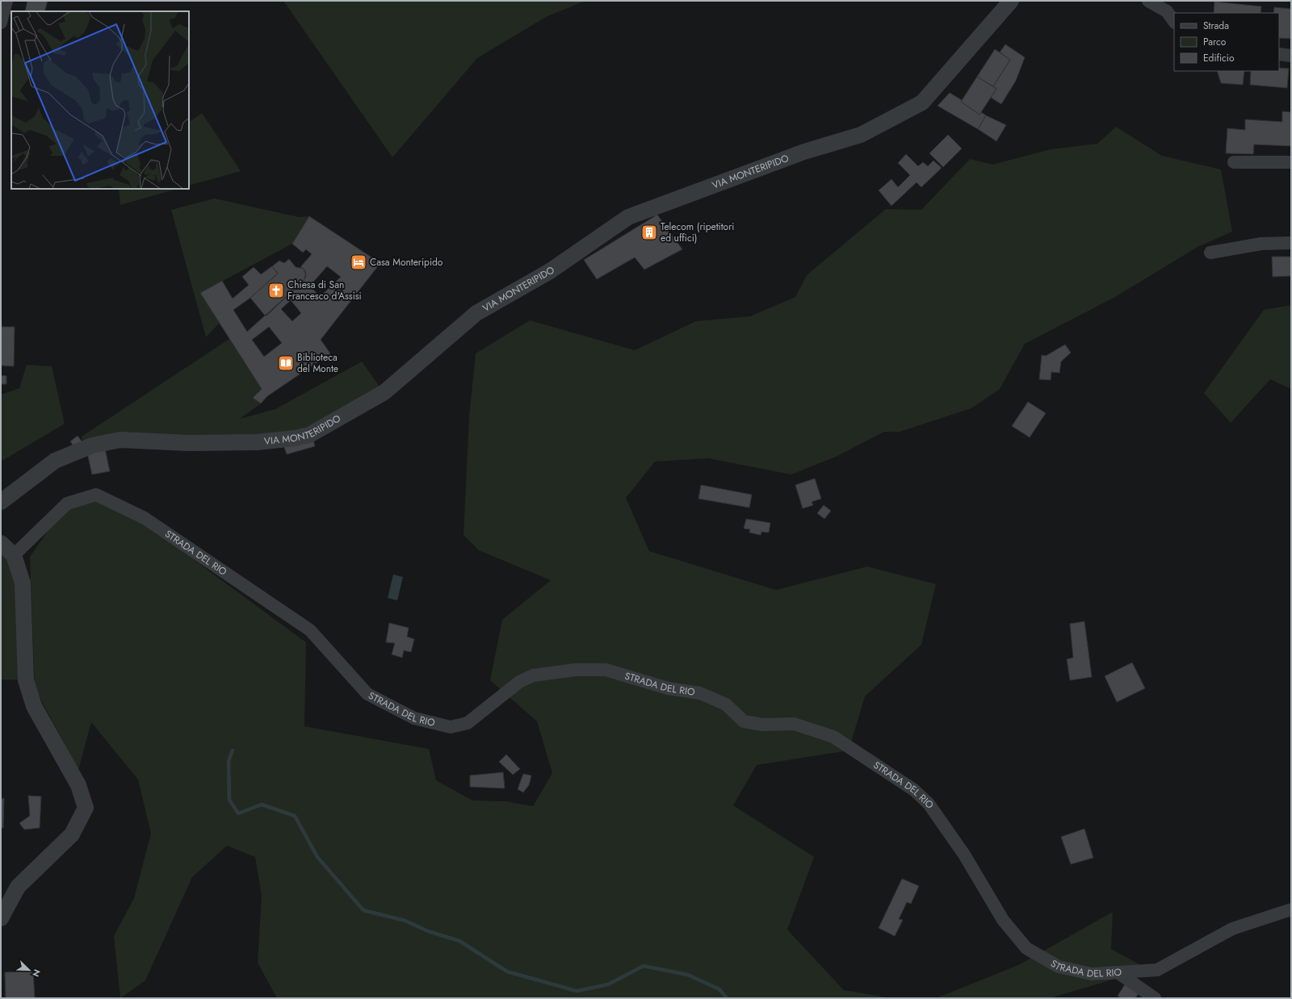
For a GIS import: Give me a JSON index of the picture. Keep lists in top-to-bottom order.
{
  "streets": {
    "street": ["VIA MONTERIPIDO", "STRADA DEL RIO"]
  },
  "places": {
    "building": ["Telecom (ripetitori ed uffici)"],
    "hotel": ["Casa Monteripido"],
    "church": ["Chiesa di San Francesco d'Assisi"],
    "library": ["Biblioteca del Monte"]
  },
  "legend": ["Strada", "Parco", "Edificio"],
  "north": "bottom right"
}
